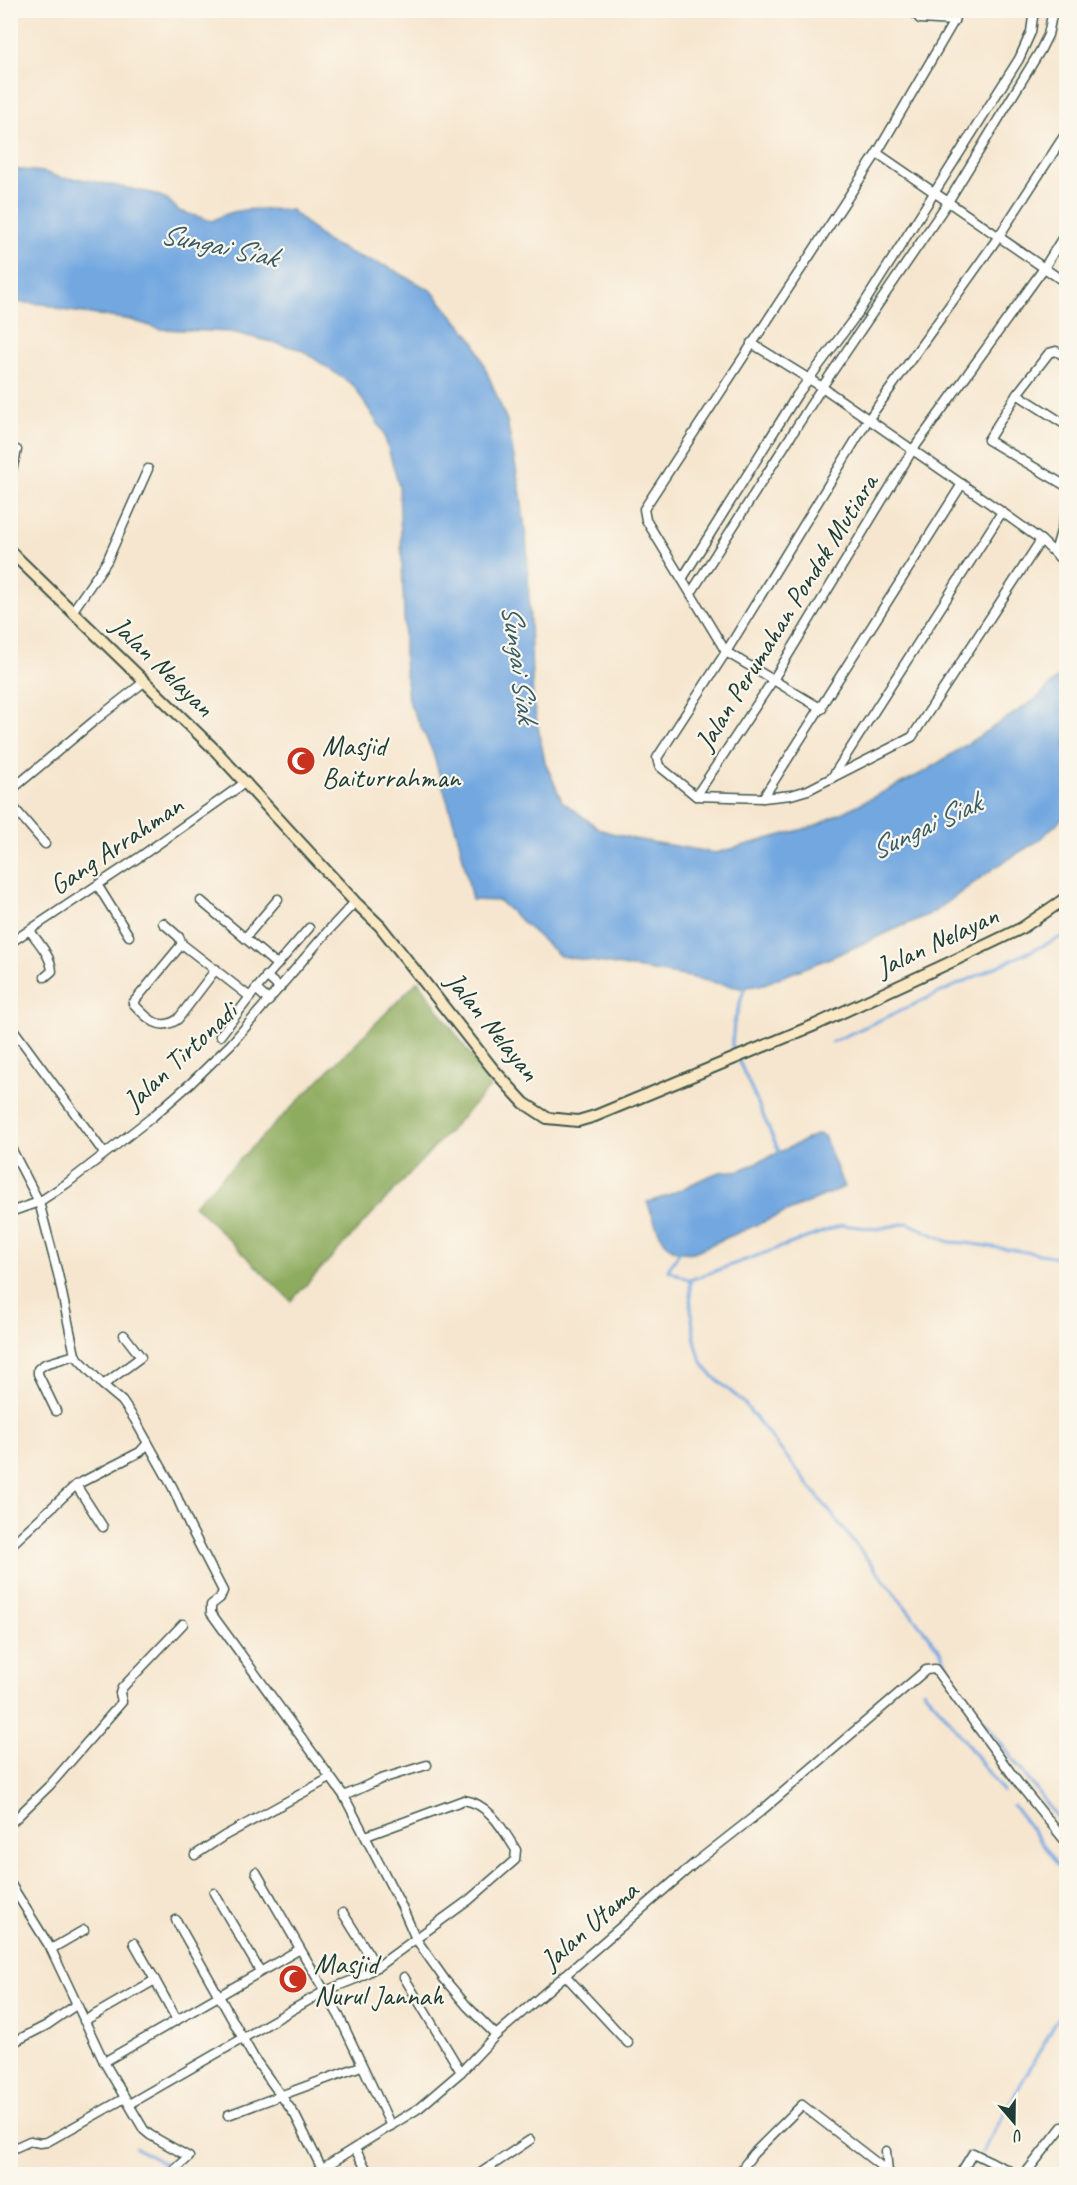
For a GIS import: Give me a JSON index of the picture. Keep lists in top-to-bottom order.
{
  "streets": {
    "main road": ["Jalan Nelayan"],
    "street": [
      "Jalan Perumahan Pondok Mutiara",
      "Gang Arrahman",
      "Jalan Tirtonadi",
      "Jalan Utama"
    ]
  },
  "crossings": [
    ["Jalan Nelayan", "Gang Arrahman"],
    ["Jalan Nelayan", "Jalan Tirtonadi"]
  ],
  "water": ["Sungai Siak"],
  "places": {
    "mosque": ["Masjid Baiturrahman", "Masjid Nurul Jannah"]
  },
  "north": "bottom"
}
